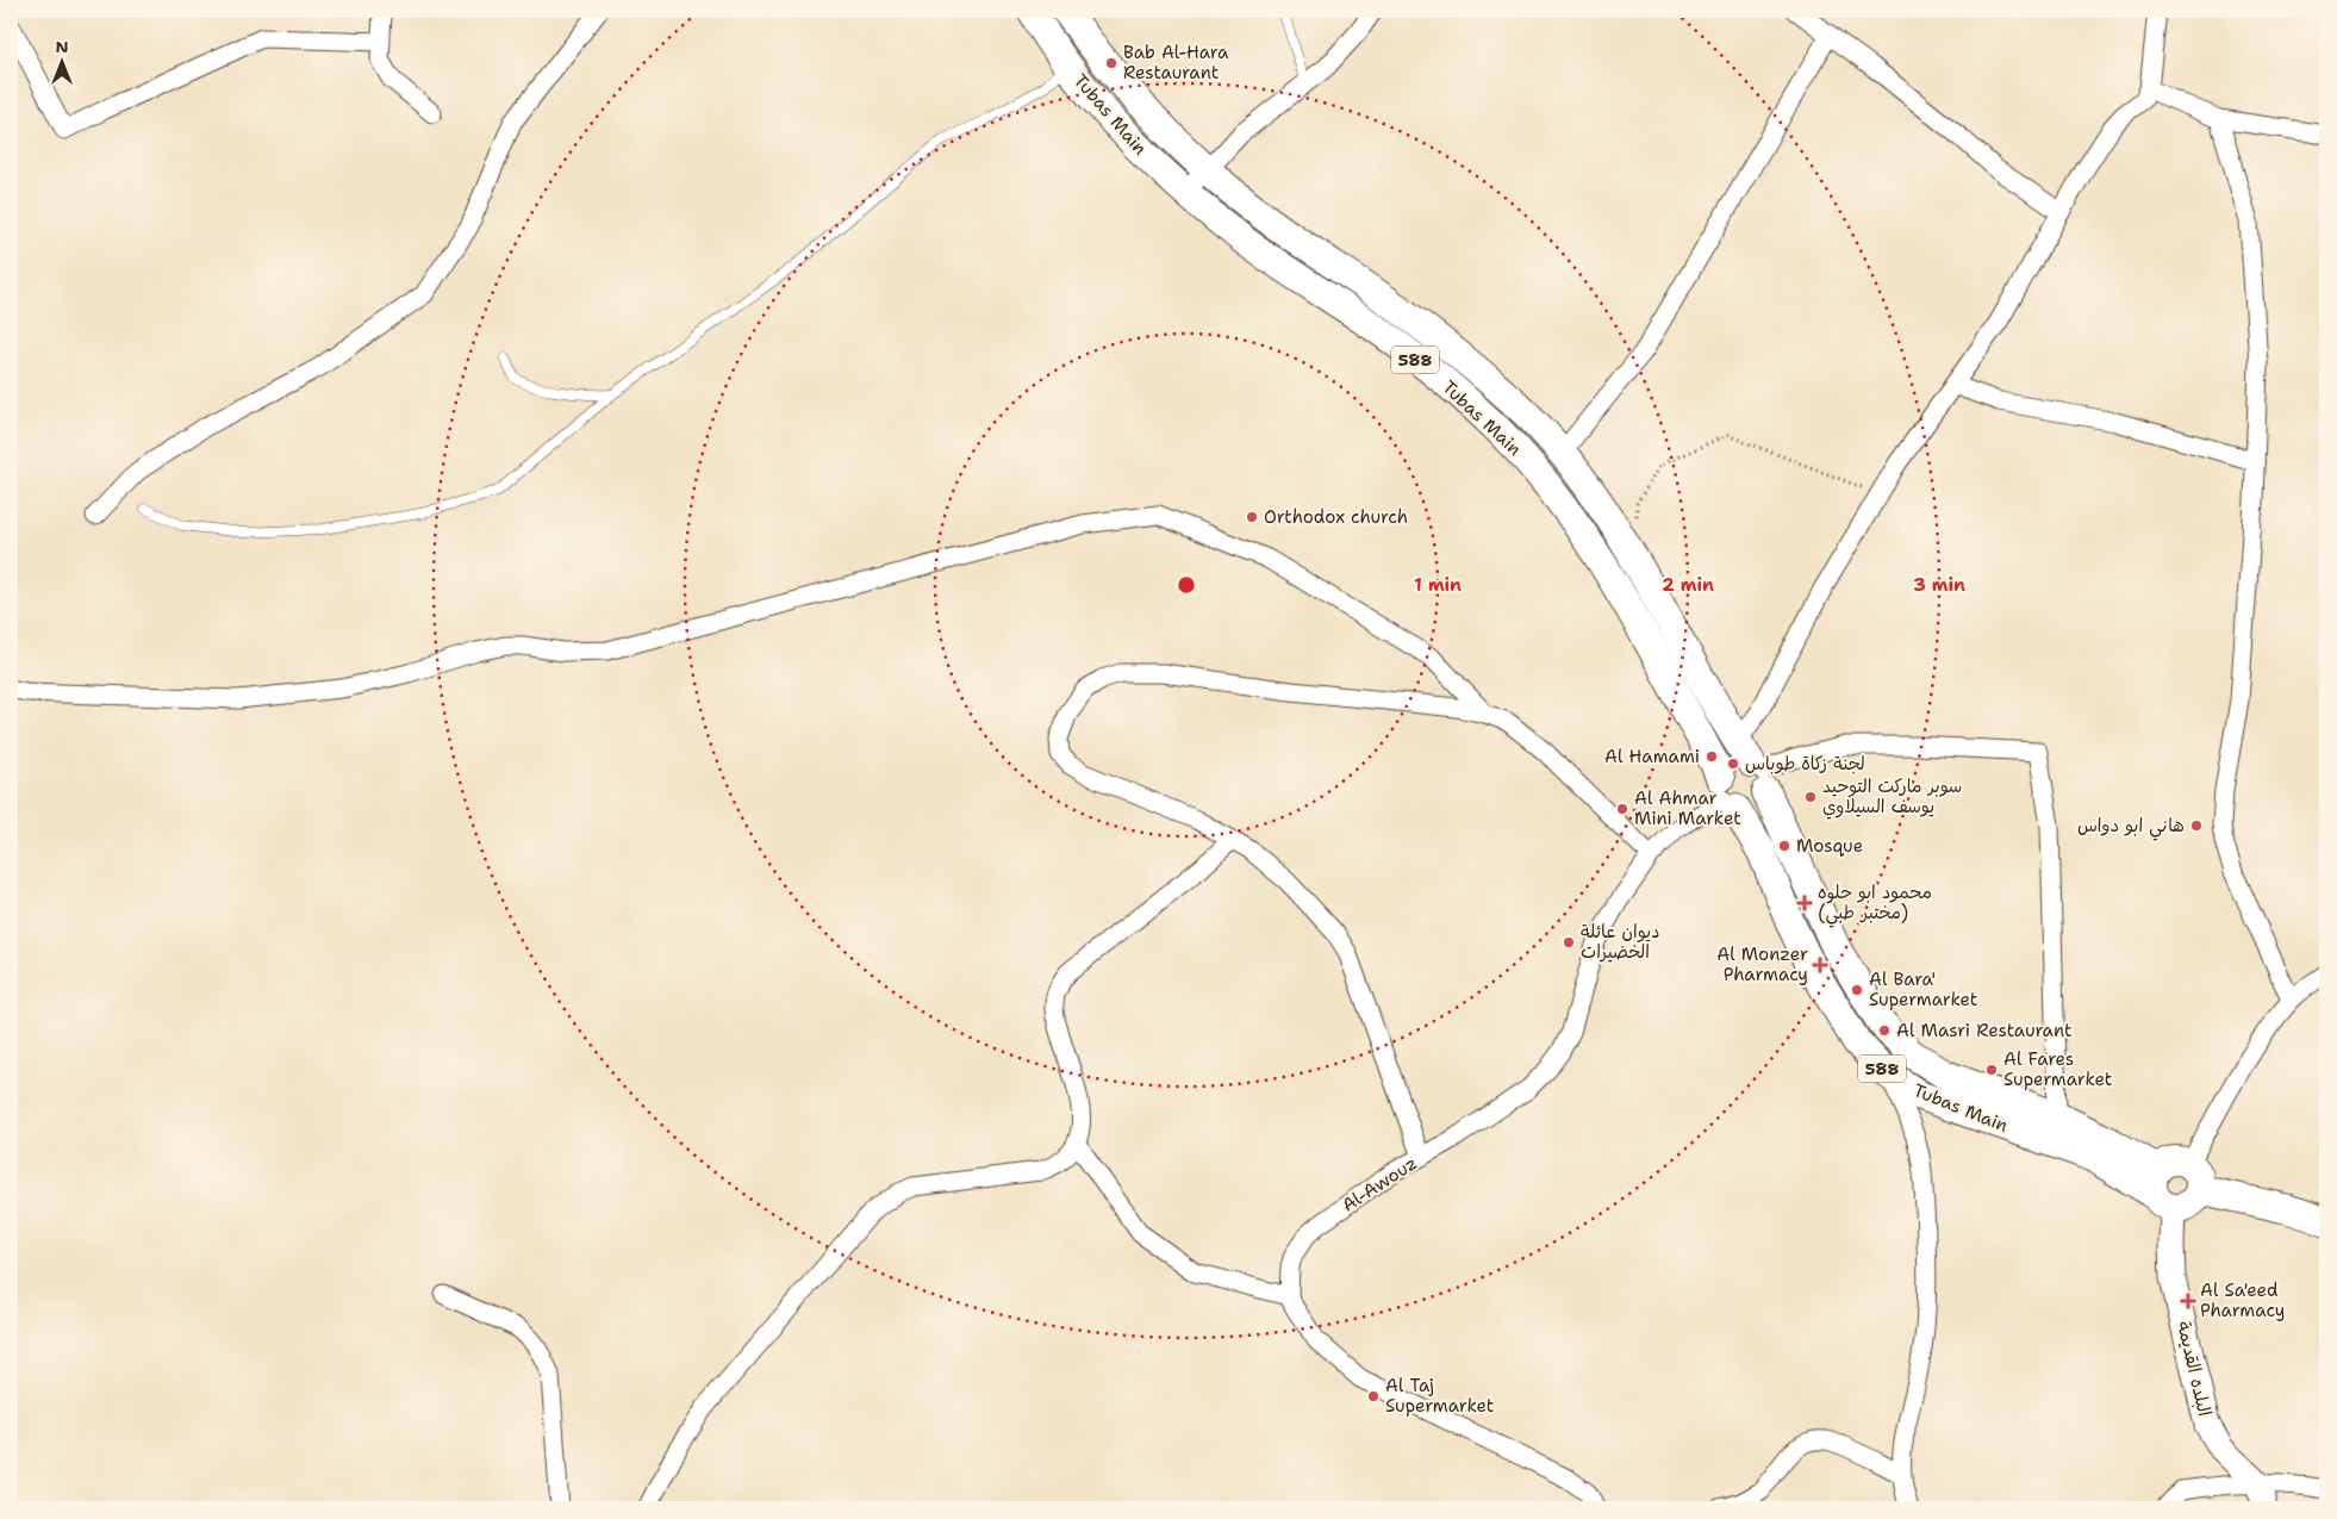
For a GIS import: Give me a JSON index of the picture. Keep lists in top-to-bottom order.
{
  "streets": {
    "main road": ["Tubas Main", "588"],
    "street": ["Al-Awouz", "البلده القديمة"]
  },
  "crossings": [
    ["Tubas Main", "Al-Awouz"],
    ["Tubas Main", "البلده القديمة"]
  ],
  "places": {
    "other": [
      "Bab Al-Hara Restaurant",
      "Orthodox church",
      "Al Hamami",
      "لجنة زكاة طوباس",
      "سوبر ماركت التوحيد يوسف السيلاوي",
      "Al Ahmar Mini Market",
      "هاني ابو دواس",
      "Mosque",
      "ديوان عائلة الخضيرات",
      "Al Bara' Supermarket",
      "Al Masri Restaurant",
      "Al Fares Supermarket",
      "Al Taj Supermarket"
    ],
    "health": ["محمود ابو حلوه (مختبر طبي)", "Al Monzer Pharmacy", "Al Sa'eed Pharmacy"]
  },
  "north": "top",
  "rings": ["1 min", "2 min", "3 min"]
}
